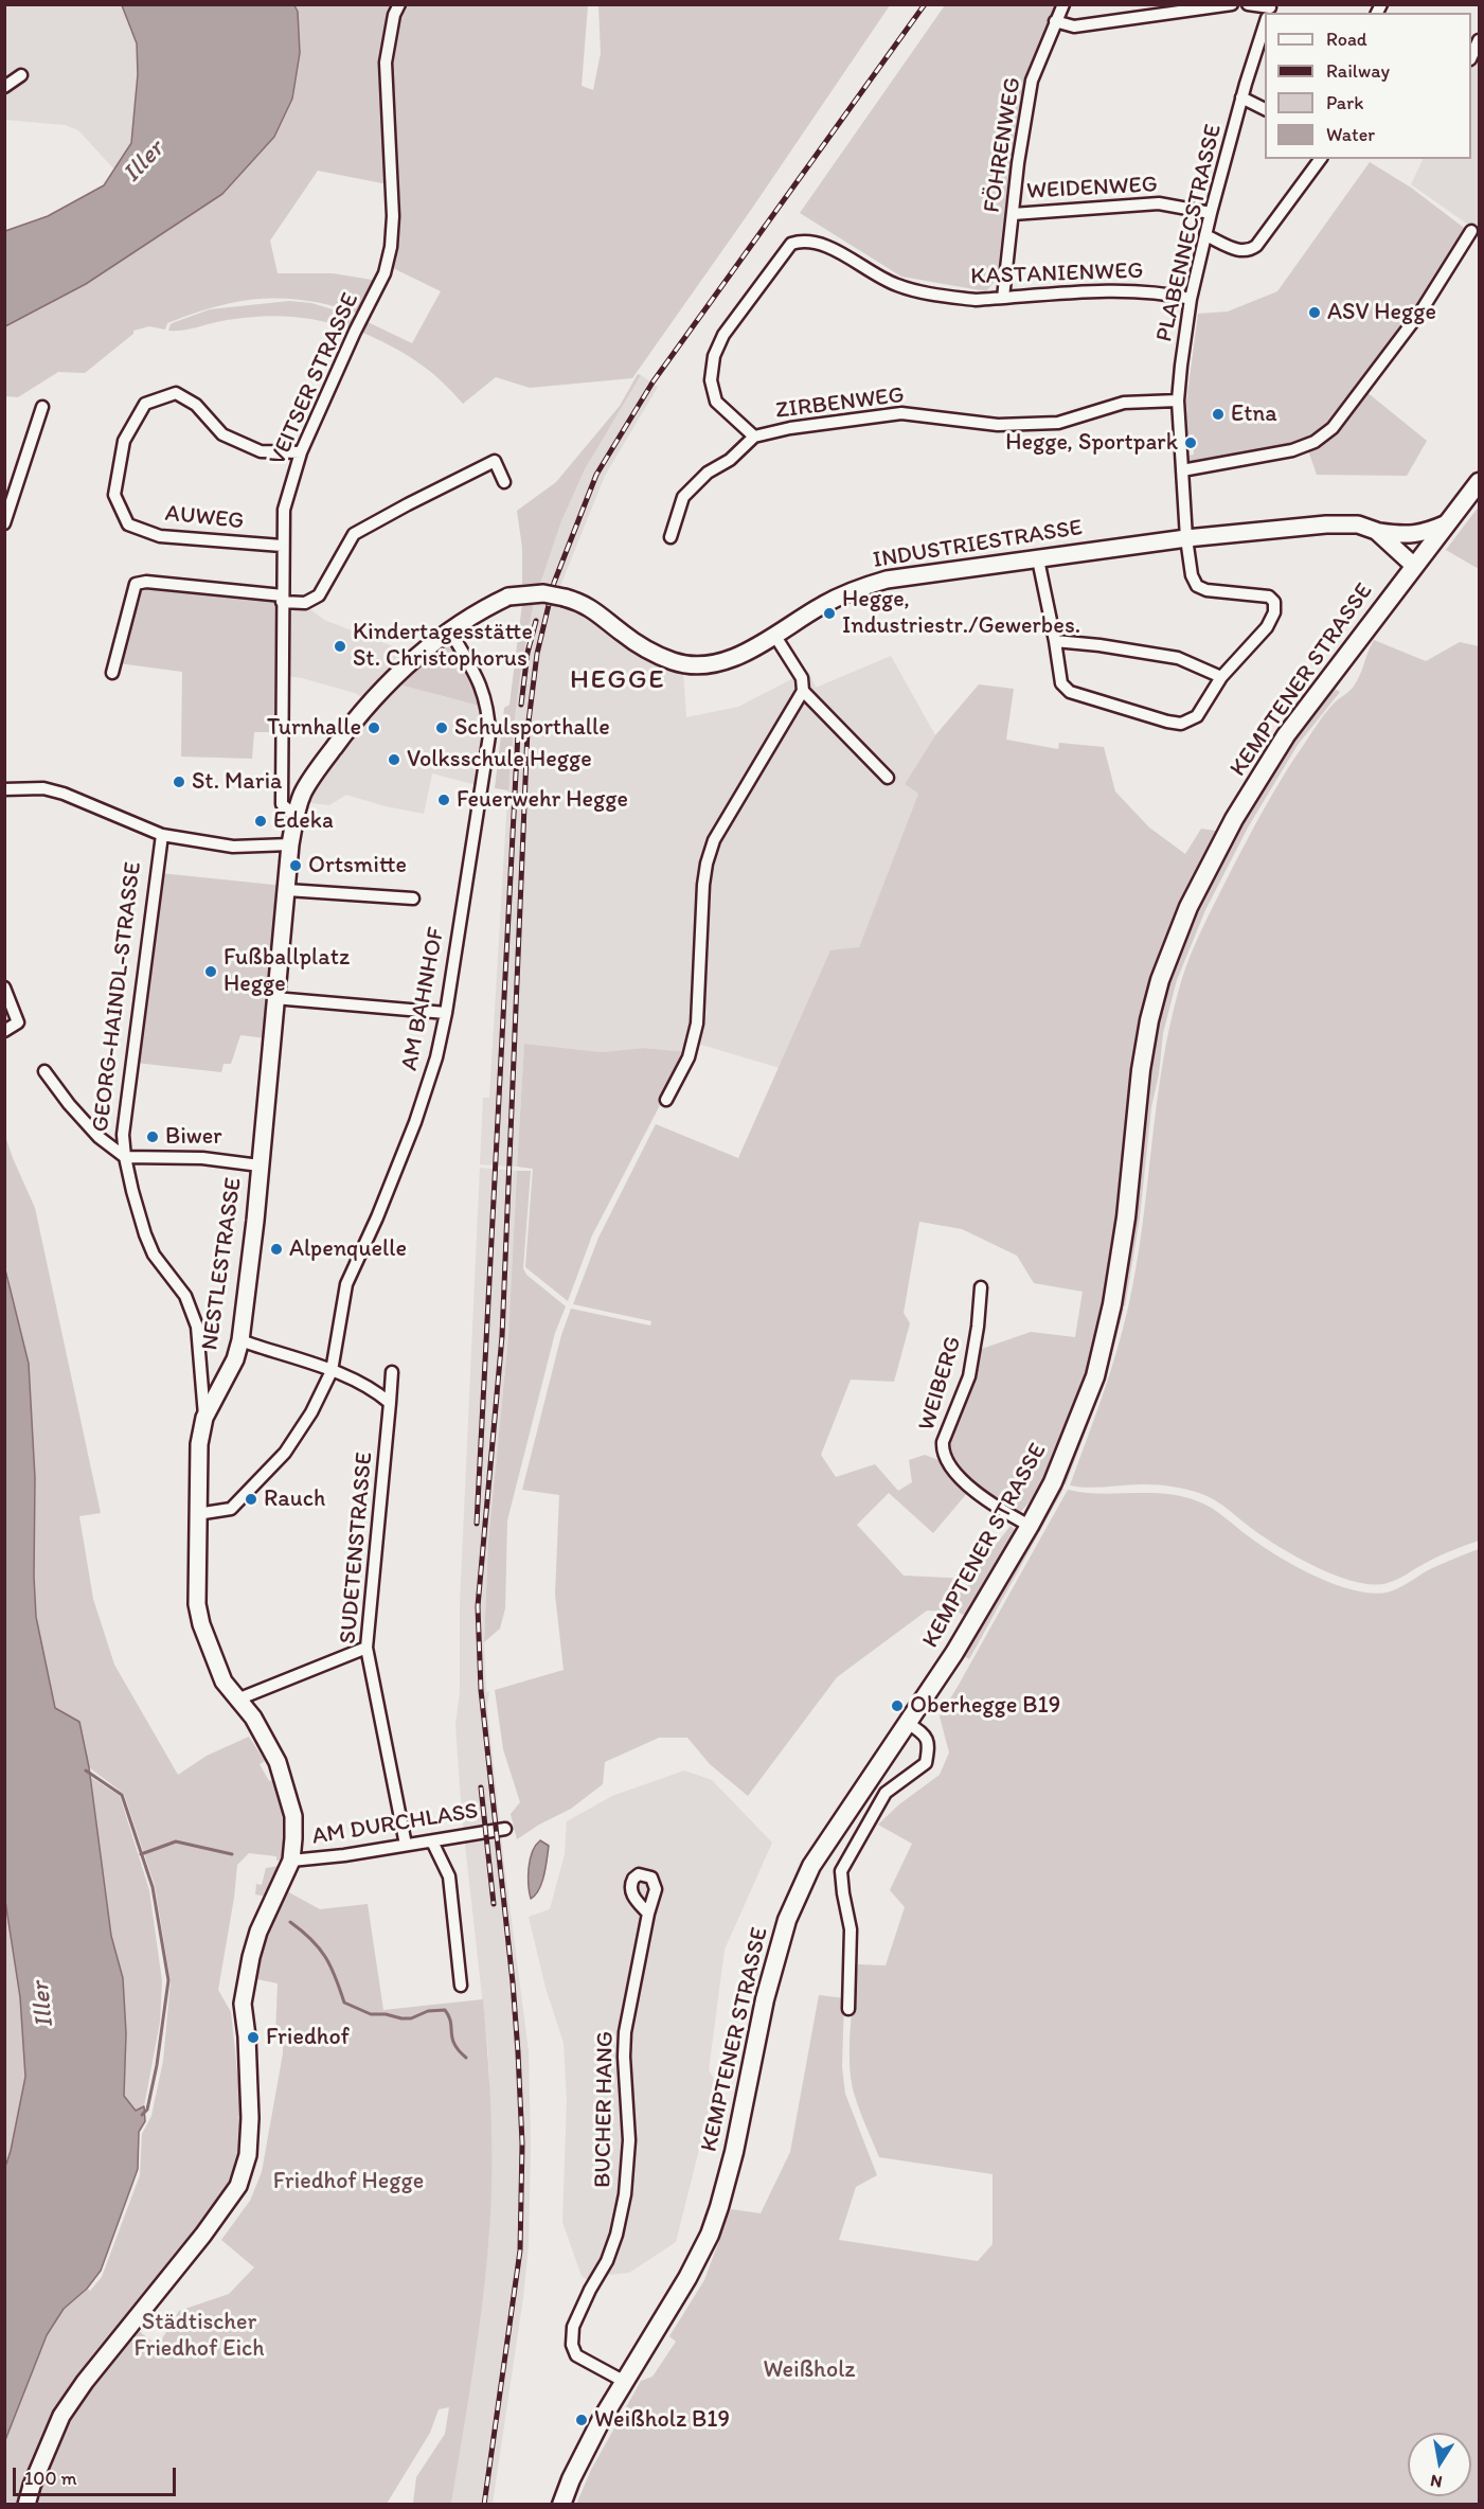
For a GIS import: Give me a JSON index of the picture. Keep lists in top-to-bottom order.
{
  "streets": {
    "main road": ["KEMPTENER STRASSE"],
    "street": [
      "FÖHRENWEG",
      "WEIDENWEG",
      "PLABENNECSTRASSE",
      "KASTANIENWEG",
      "VEITSER STRASSE",
      "ZIRBENWEG",
      "AUWEG",
      "INDUSTRIESTRASSE",
      "GEORG-HAINDL-STRASSE",
      "AM BAHNHOF",
      "NESTLESTRASSE",
      "WEIBERG",
      "SUDETENSTRASSE",
      "AM DURCHLASS",
      "BUCHER HANG"
    ]
  },
  "crossings": [
    ["FÖHRENWEG", "WEIDENWEG"],
    ["FÖHRENWEG", "KASTANIENWEG"],
    ["WEIDENWEG", "PLABENNECSTRASSE"],
    ["PLABENNECSTRASSE", "KASTANIENWEG"],
    ["PLABENNECSTRASSE", "ZIRBENWEG"],
    ["PLABENNECSTRASSE", "INDUSTRIESTRASSE"],
    ["KASTANIENWEG", "ZIRBENWEG"],
    ["VEITSER STRASSE", "AUWEG"],
    ["VEITSER STRASSE", "INDUSTRIESTRASSE"],
    ["INDUSTRIESTRASSE", "KEMPTENER STRASSE"],
    ["INDUSTRIESTRASSE", "AM BAHNHOF"],
    ["INDUSTRIESTRASSE", "NESTLESTRASSE"],
    ["KEMPTENER STRASSE", "WEIBERG"],
    ["KEMPTENER STRASSE", "BUCHER HANG"],
    ["GEORG-HAINDL-STRASSE", "AM BAHNHOF"],
    ["GEORG-HAINDL-STRASSE", "NESTLESTRASSE"],
    ["GEORG-HAINDL-STRASSE", "AM DURCHLASS"],
    ["SUDETENSTRASSE", "AM DURCHLASS"]
  ],
  "districts": ["HEGGE"],
  "water": ["Iller"],
  "parks": ["Friedhof Hegge", "Städtischer Friedhof Eich", "Weißholz"],
  "places": [
    "ASV Hegge",
    "Etna",
    "Hegge, Sportpark",
    "Hegge, Industriestr./Gewerbes.",
    "Kindertagesstätte St. Christophorus",
    "Turnhalle",
    "Schulsporthalle",
    "Volksschule Hegge",
    "St. Maria",
    "Feuerwehr Hegge",
    "Edeka",
    "Ortsmitte",
    "Fußballplatz Hegge",
    "Biwer",
    "Alpenquelle",
    "Rauch",
    "Oberhegge B19",
    "Friedhof",
    "Weißholz B19"
  ],
  "legend": [
    "Road",
    "Railway",
    "Park",
    "Water"
  ],
  "scale_bar": "100 m",
  "north": "bottom"
}
